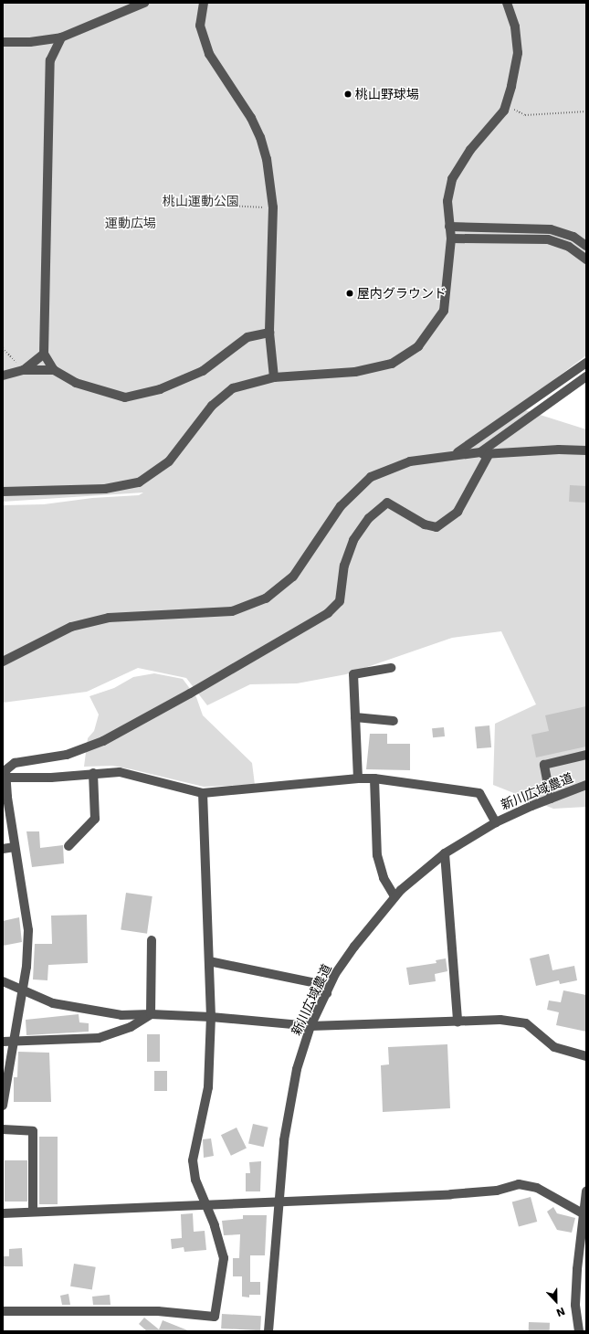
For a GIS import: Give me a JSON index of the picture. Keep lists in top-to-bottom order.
{
  "streets": {
    "street": ["新川広域農道"]
  },
  "parks": ["桃山運動公園", "運動広場"],
  "places": ["桃山野球場", "屋内グラウンド"],
  "north": "bottom"
}
